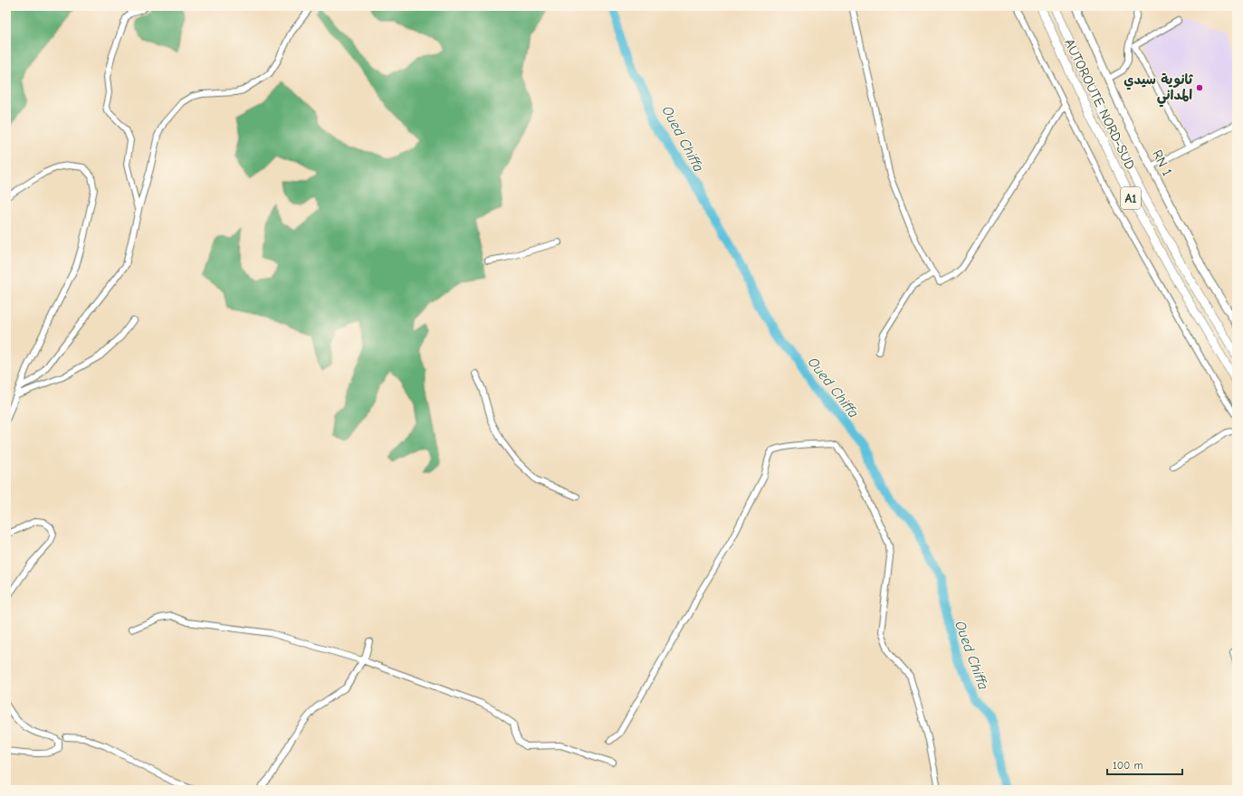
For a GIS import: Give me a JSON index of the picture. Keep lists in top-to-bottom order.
{
  "streets": {
    "highway": ["AUTOROUTE NORD-SUD", "A1"],
    "main road": ["RN 1"]
  },
  "water": ["Oued Chiffa"],
  "places": ["ثانوية سيدي المداني"],
  "scale_bar": "100 m"
}
